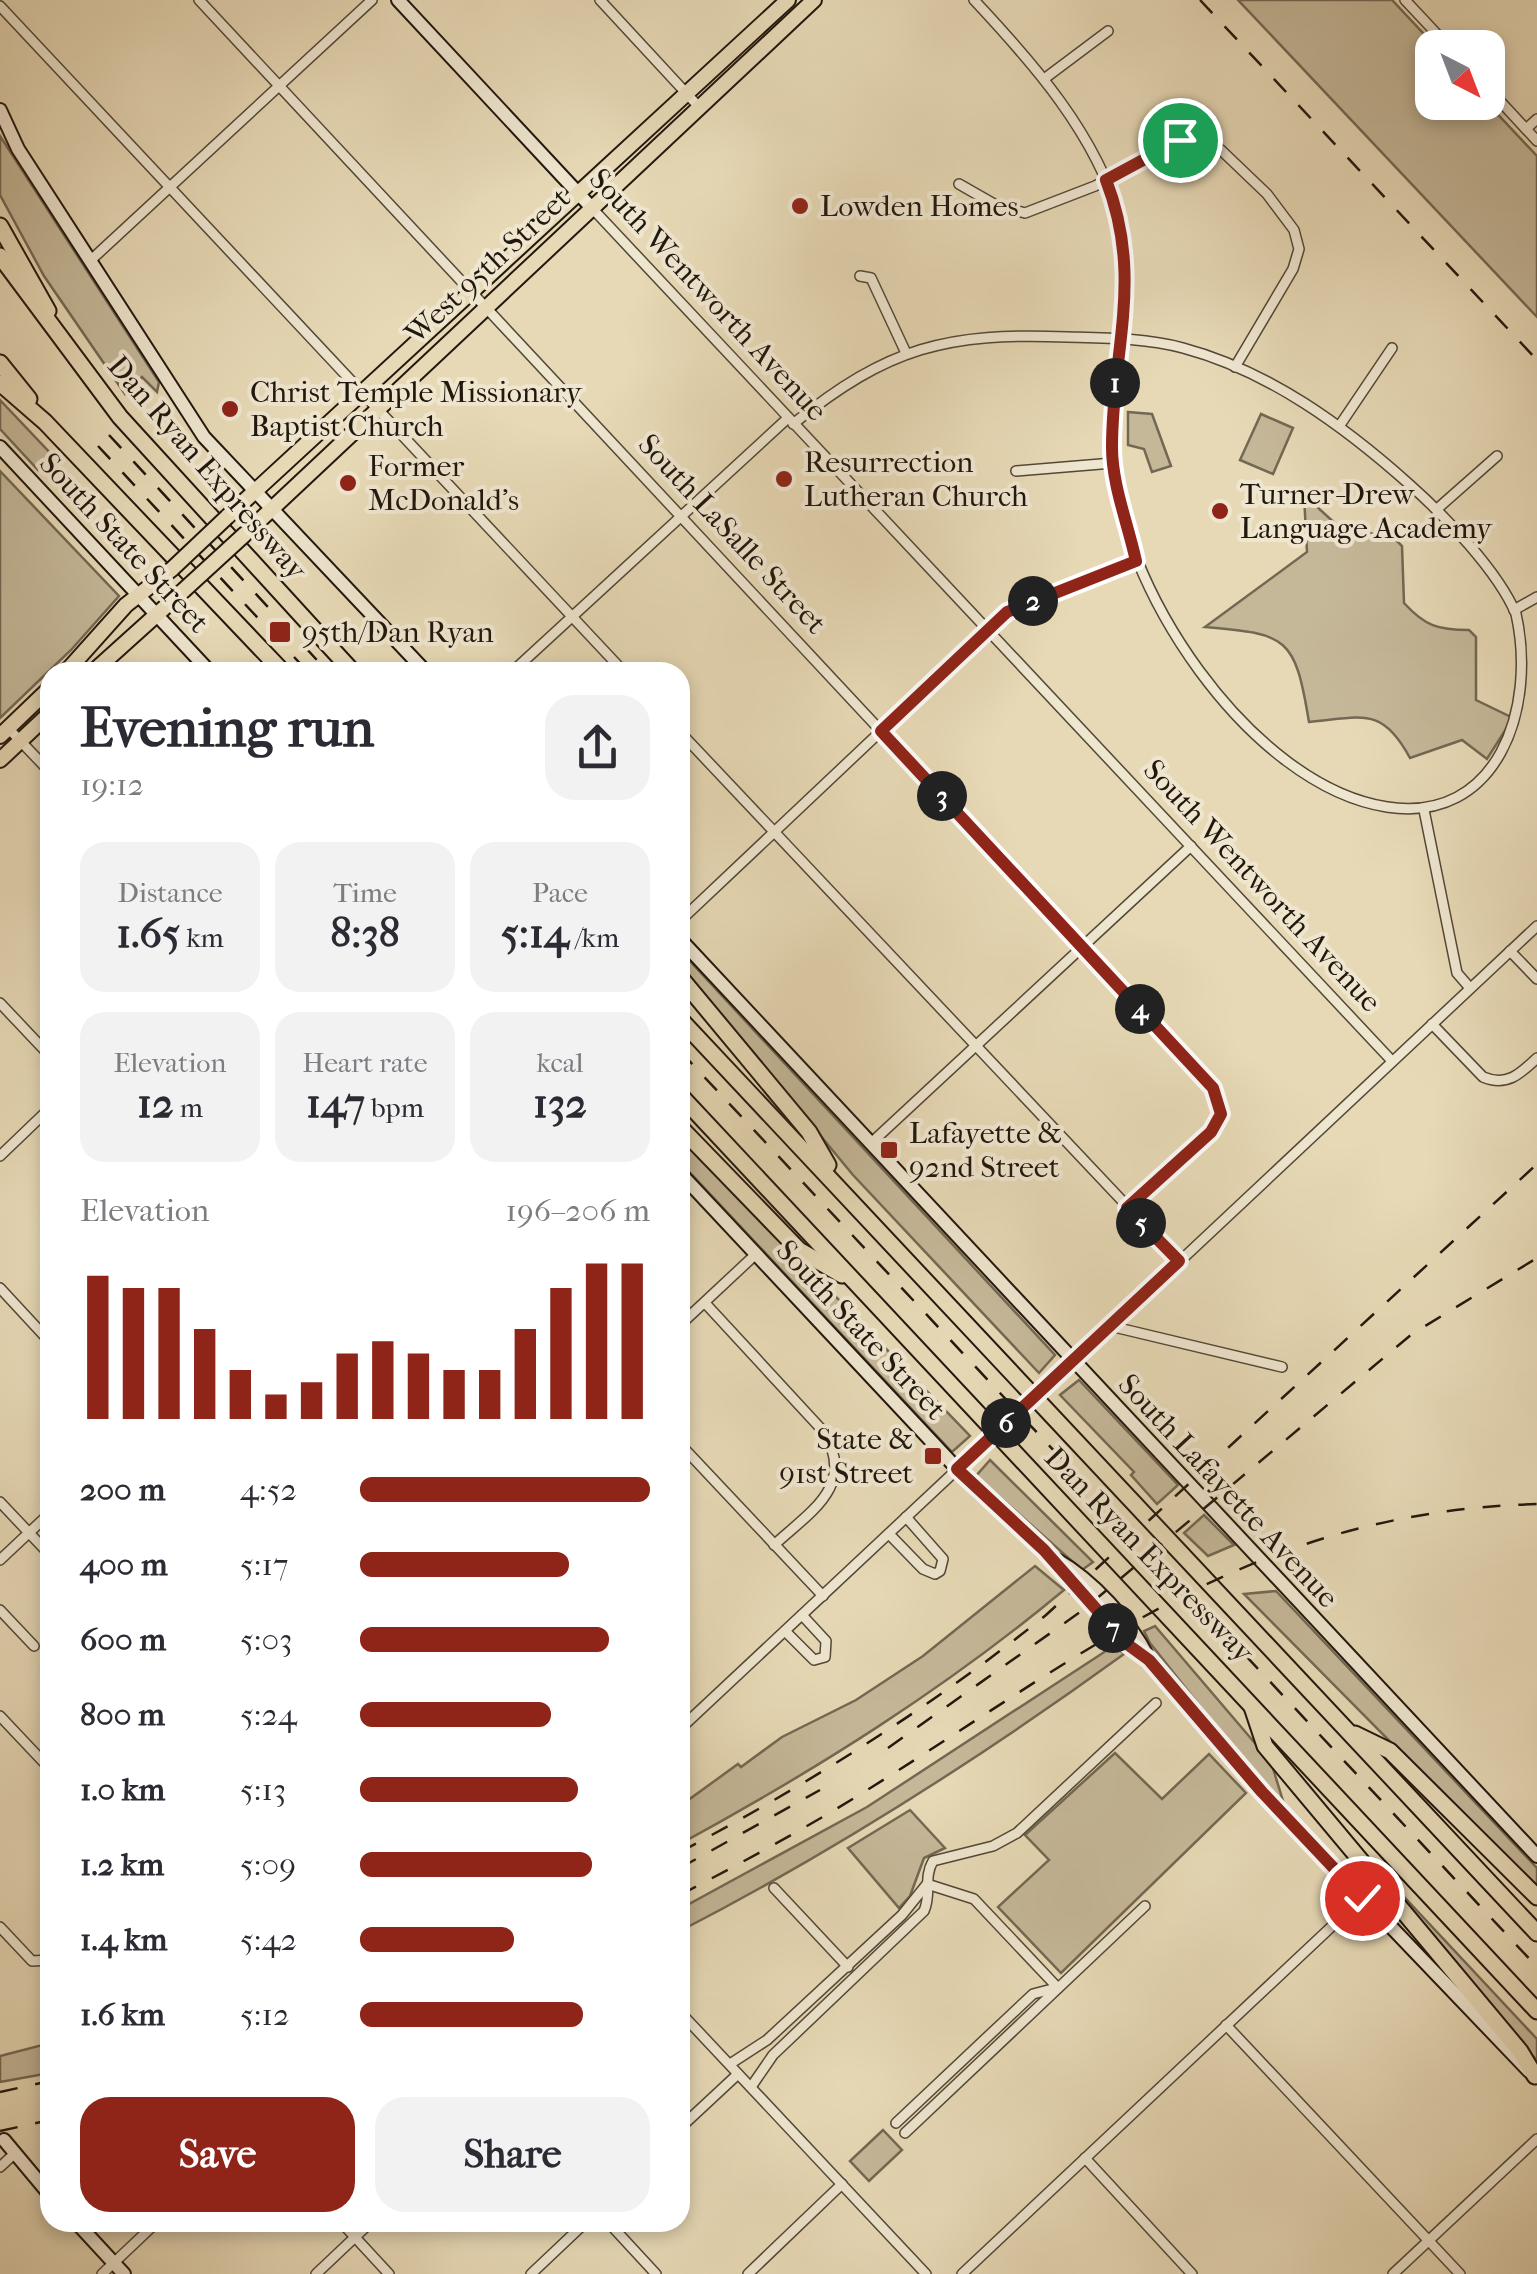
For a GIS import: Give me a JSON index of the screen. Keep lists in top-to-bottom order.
{
  "streets": {
    "highway": ["Dan Ryan Expressway"],
    "main road": [
      "West 95th Street",
      "South Wentworth Avenue",
      "South State Street",
      "South Lafayette Avenue"
    ],
    "street": ["South LaSalle Street"]
  },
  "crossings": [
    ["West 95th Street", "South Wentworth Avenue"],
    ["West 95th Street", "South LaSalle Street"],
    ["West 95th Street", "South State Street"]
  ],
  "places": {
    "other": [
      "Lowden Homes",
      "Christ Temple Missionary Baptist Church",
      "Resurrection Lutheran Church",
      "Former McDonald's",
      "Turner-Drew Language Academy"
    ],
    "transit": ["95th/Dan Ryan", "Lafayette & 92nd Street", "State & 91st Street"]
  },
  "north": "bottom right",
  "page": {
    "pins": [
      "1",
      "2",
      "3",
      "4",
      "5",
      "6",
      "7"
    ],
    "heading": ["Evening run", "19:12"],
    "stats": [
      ["Distance", "1.65 km"],
      ["Time", "8:38"],
      ["Pace", "5:14 /km"],
      ["Elevation", "12 m"],
      ["Heart rate", "147 bpm"],
      ["kcal", "132"]
    ],
    "chart": ["Elevation", "196–206 m"],
    "list": [
      {
        "name": "200 m",
        "note": "4:52"
      },
      {
        "name": "400 m",
        "note": "5:17"
      },
      {
        "name": "600 m",
        "note": "5:03"
      },
      {
        "name": "800 m",
        "note": "5:24"
      },
      {
        "name": "1.0 km",
        "note": "5:13"
      },
      {
        "name": "1.2 km",
        "note": "5:09"
      },
      {
        "name": "1.4 km",
        "note": "5:42"
      },
      {
        "name": "1.6 km",
        "note": "5:12"
      }
    ],
    "buttons": ["Save", "Share"]
  }
}
